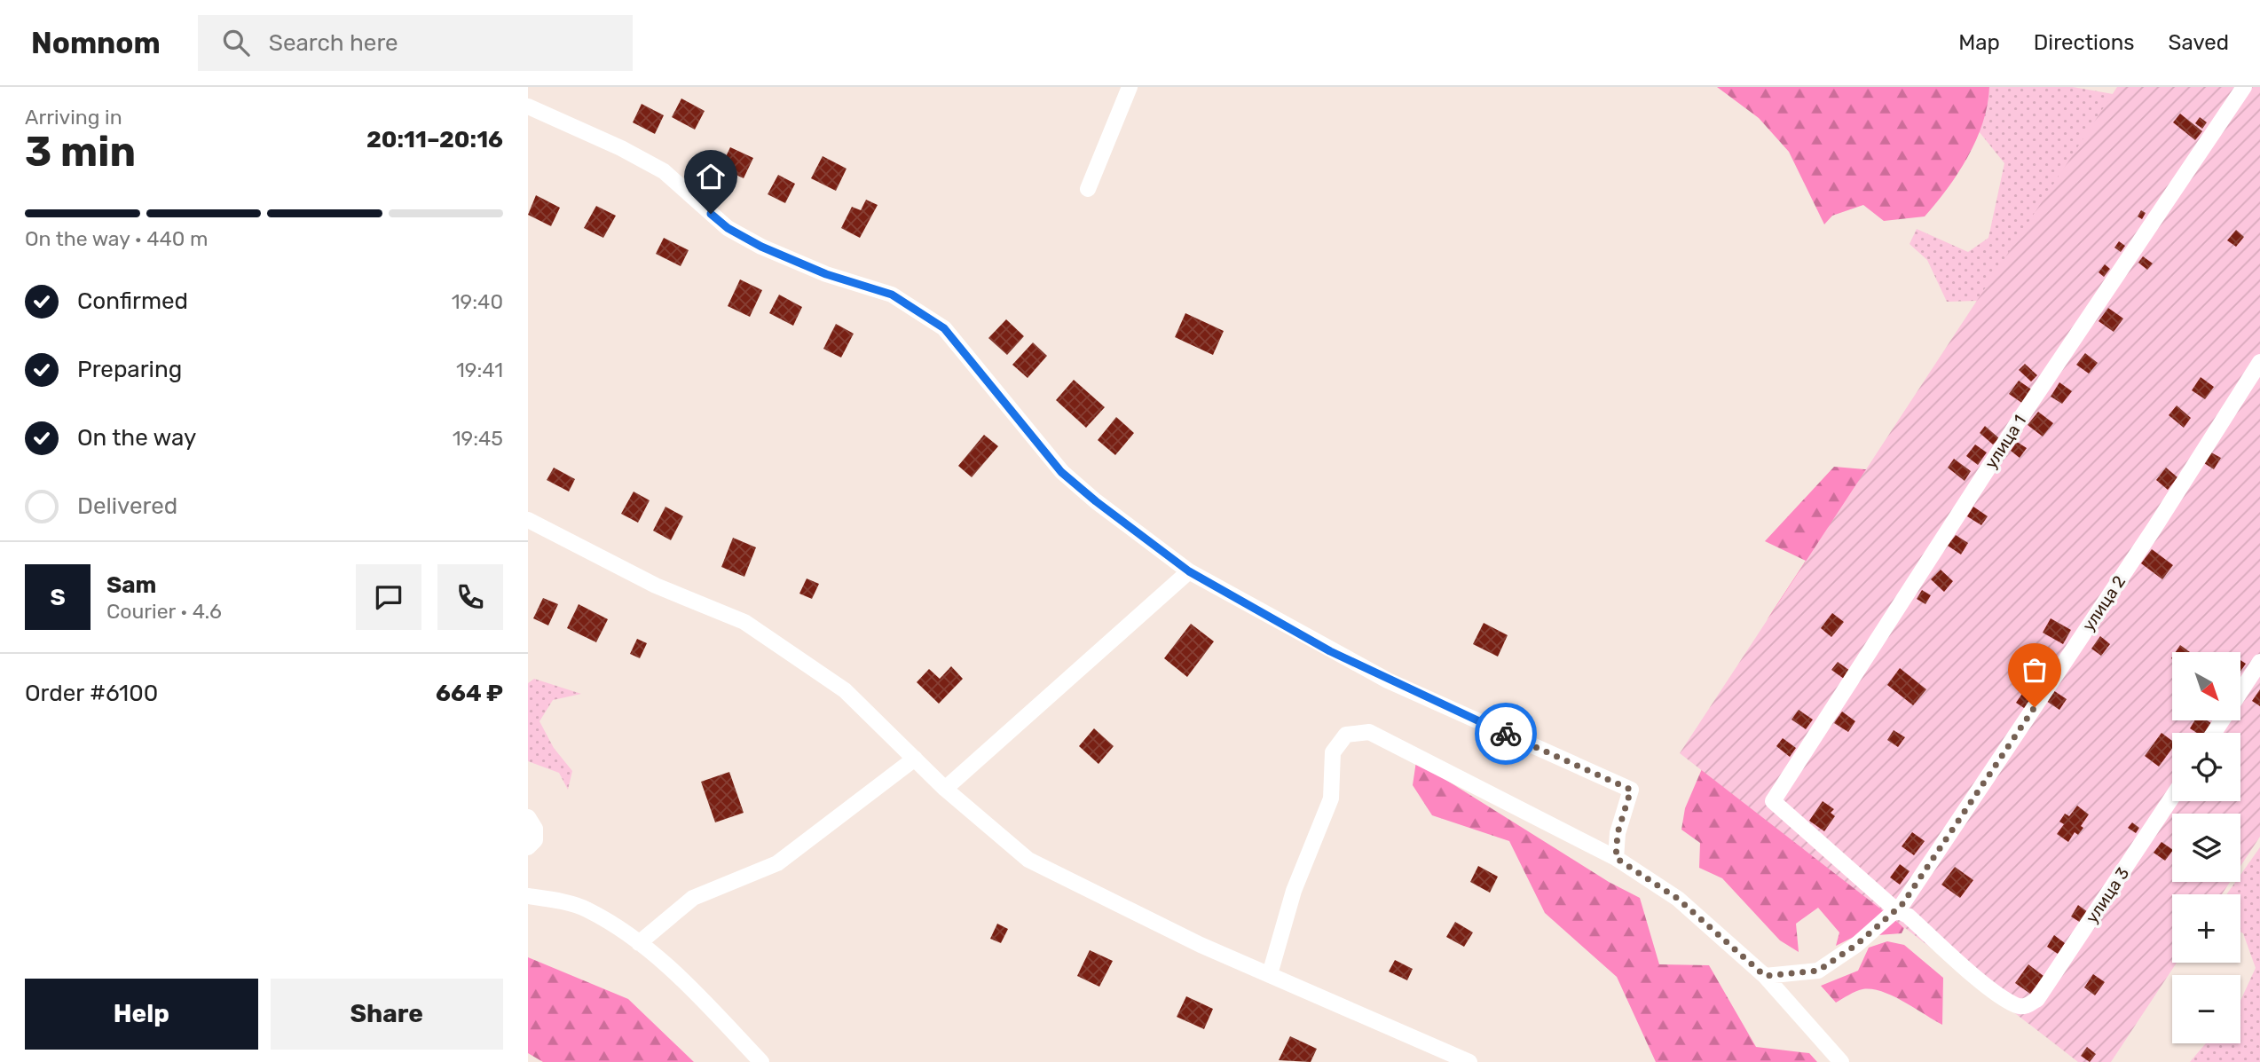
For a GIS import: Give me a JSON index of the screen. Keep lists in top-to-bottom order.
{
  "streets": {
    "street": ["улица 1", "улица 2", "улица 3"]
  },
  "crossings": [
    ["улица 1", "улица 2"],
    ["улица 1", "улица 3"],
    ["улица 2", "улица 3"]
  ],
  "north": "bottom right",
  "page": {
    "header": "Nomnom",
    "search": "Search here",
    "nav": ["Map", "Directions", "Saved"],
    "heading": ["3 min", "Arriving in", "20:11–20:16"],
    "panel": [
      "Sam",
      "Courier · 4.6",
      "Order #6100",
      "664 ₽"
    ],
    "bar": "On the way · 440 m",
    "list": [
      ["Confirmed", "19:40"],
      ["Preparing", "19:41"],
      ["On the way", "19:45"],
      "Delivered"
    ],
    "round": "S",
    "map_buttons": ["+", "−"],
    "buttons": ["Help", "Share"]
  }
}
